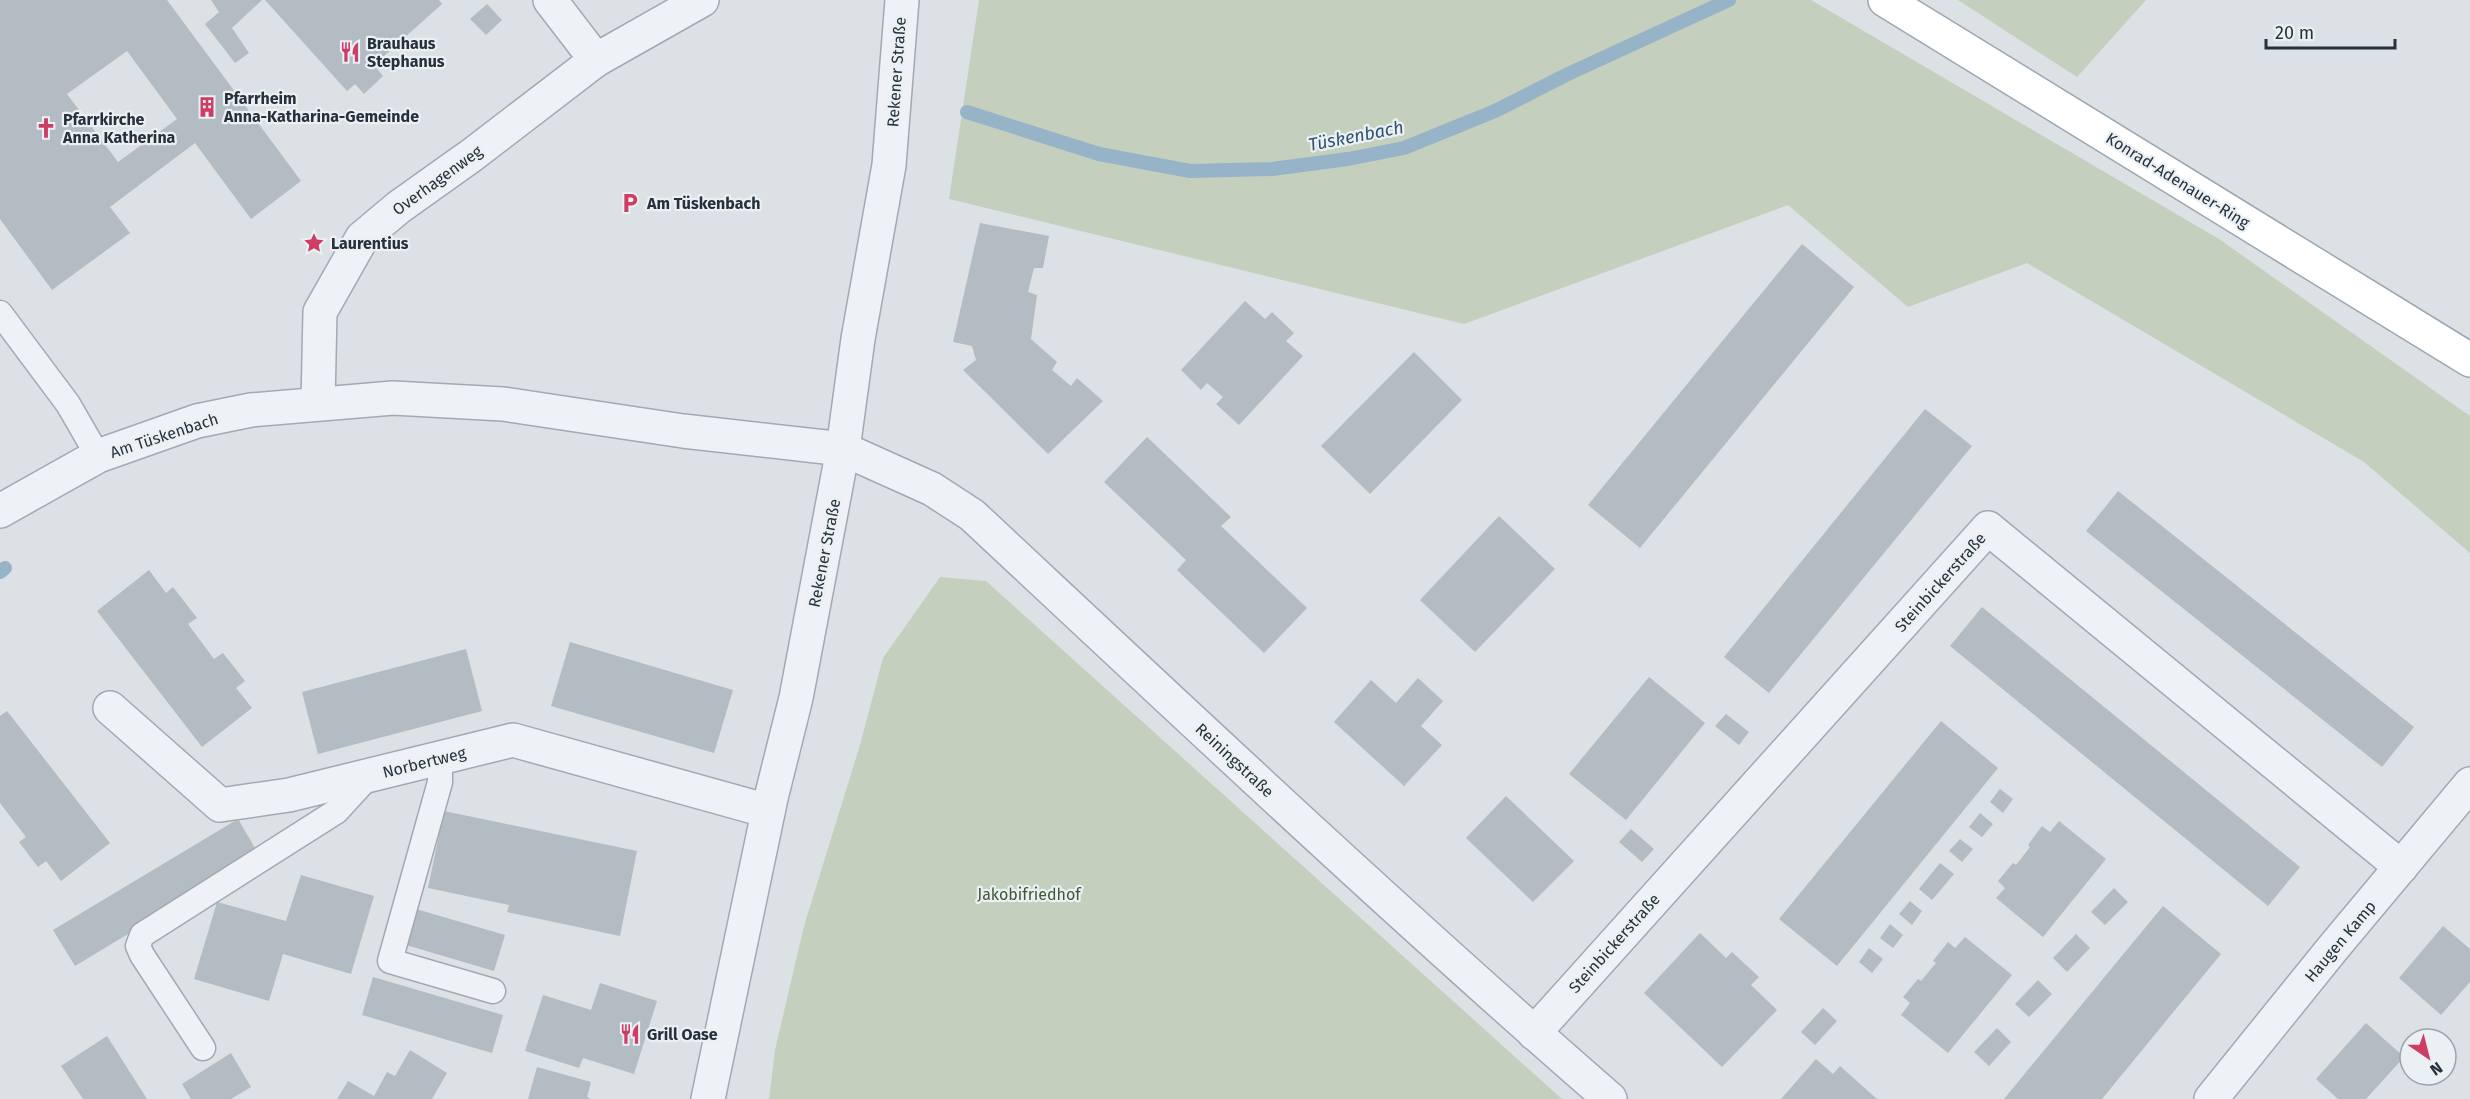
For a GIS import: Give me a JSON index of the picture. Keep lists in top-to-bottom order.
{
  "streets": {
    "main road": ["Konrad-Adenauer-Ring"],
    "street": [
      "Rekener Straße",
      "Overhagenweg",
      "Am Tüskenbach",
      "Steinbickerstraße",
      "Reiningstraße",
      "Norbertweg",
      "Haugen Kamp"
    ]
  },
  "crossings": [
    ["Rekener Straße", "Am Tüskenbach"],
    ["Rekener Straße", "Reiningstraße"],
    ["Rekener Straße", "Norbertweg"],
    ["Overhagenweg", "Am Tüskenbach"],
    ["Am Tüskenbach", "Reiningstraße"],
    ["Steinbickerstraße", "Reiningstraße"],
    ["Steinbickerstraße", "Haugen Kamp"]
  ],
  "water": ["Tüskenbach"],
  "parks": ["Jakobifriedhof"],
  "places": {
    "restaurant": ["Brauhaus Stephanus", "Grill Oase"],
    "building": ["Pfarrheim Anna-Katharina-Gemeinde"],
    "church": ["Pfarrkirche Anna Katherina"],
    "parking": ["Am Tüskenbach"],
    "place": ["Laurentius"]
  },
  "scale_bar": "20 m",
  "north": "bottom right"
}
